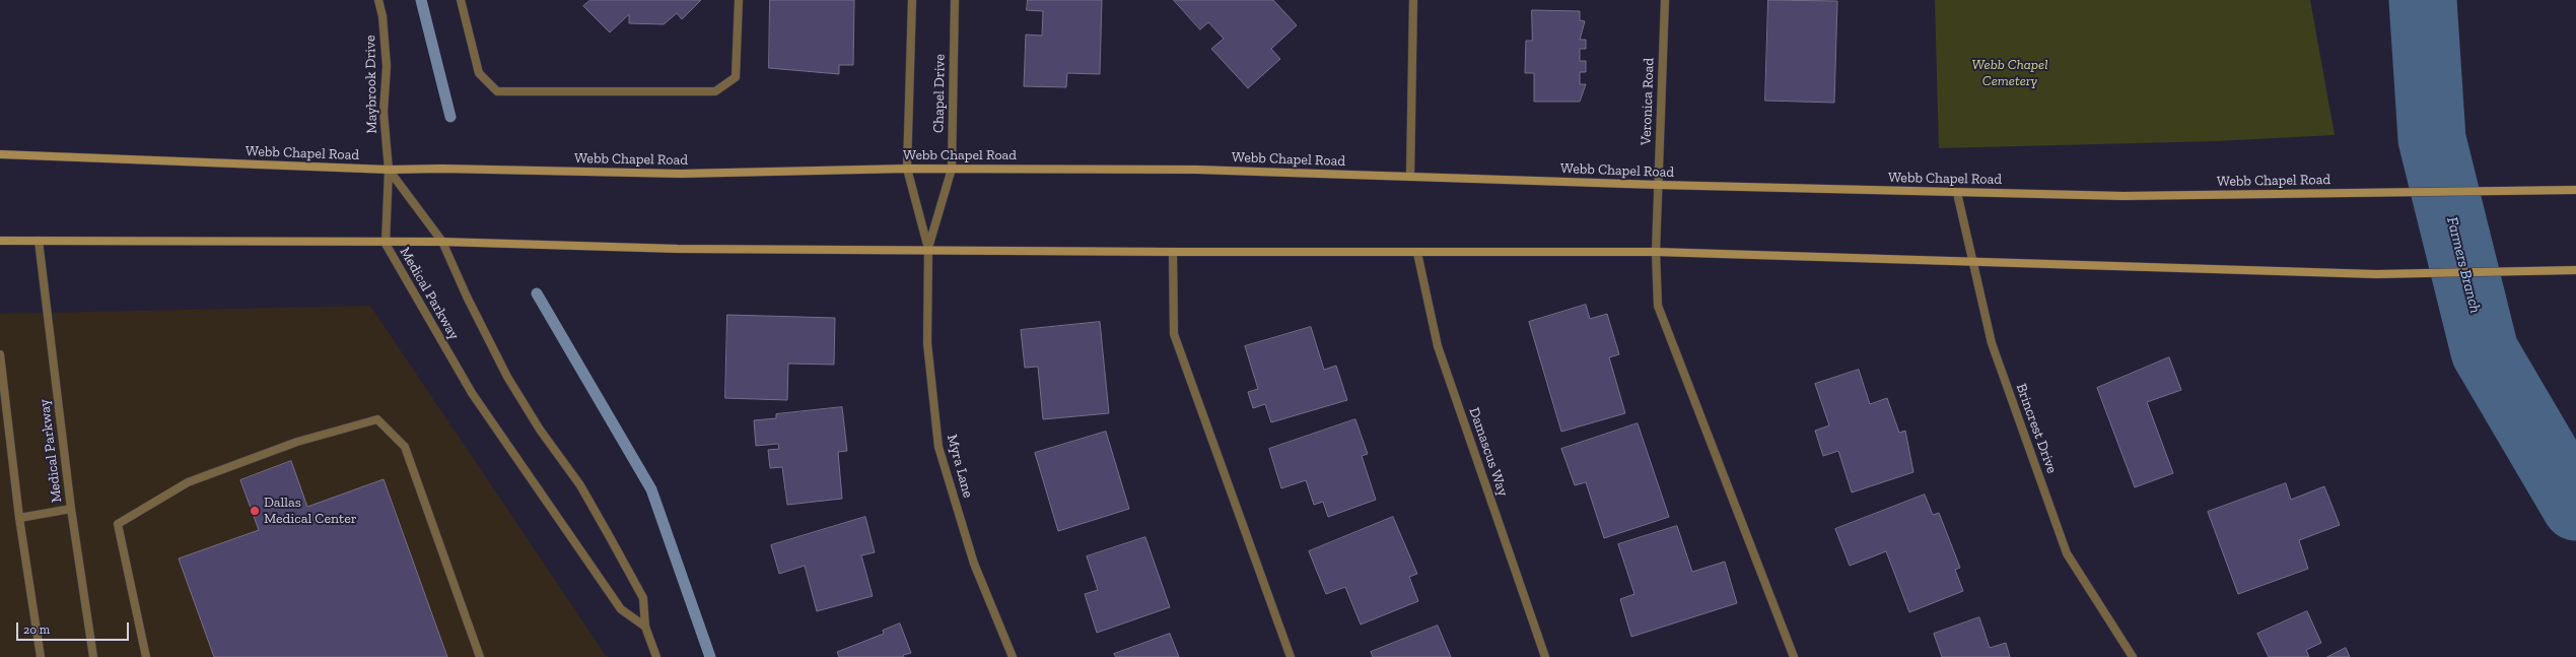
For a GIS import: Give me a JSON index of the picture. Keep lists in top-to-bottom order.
{
  "streets": {
    "main road": ["Webb Chapel Road"],
    "street": [
      "Maybrook Drive",
      "Chapel Drive",
      "Veronica Road",
      "Medical Parkway",
      "Brincrest Drive",
      "Damascus Way",
      "Myra Lane"
    ]
  },
  "crossings": [
    ["Maybrook Drive", "Webb Chapel Road"],
    ["Maybrook Drive", "Medical Parkway"],
    ["Chapel Drive", "Webb Chapel Road"],
    ["Chapel Drive", "Myra Lane"],
    ["Veronica Road", "Webb Chapel Road"],
    ["Webb Chapel Road", "Medical Parkway"],
    ["Webb Chapel Road", "Brincrest Drive"]
  ],
  "water": ["Farmers Branch"],
  "parks": ["Webb Chapel Cemetery"],
  "places": ["Dallas Medical Center"],
  "scale_bar": "20 m"
}
